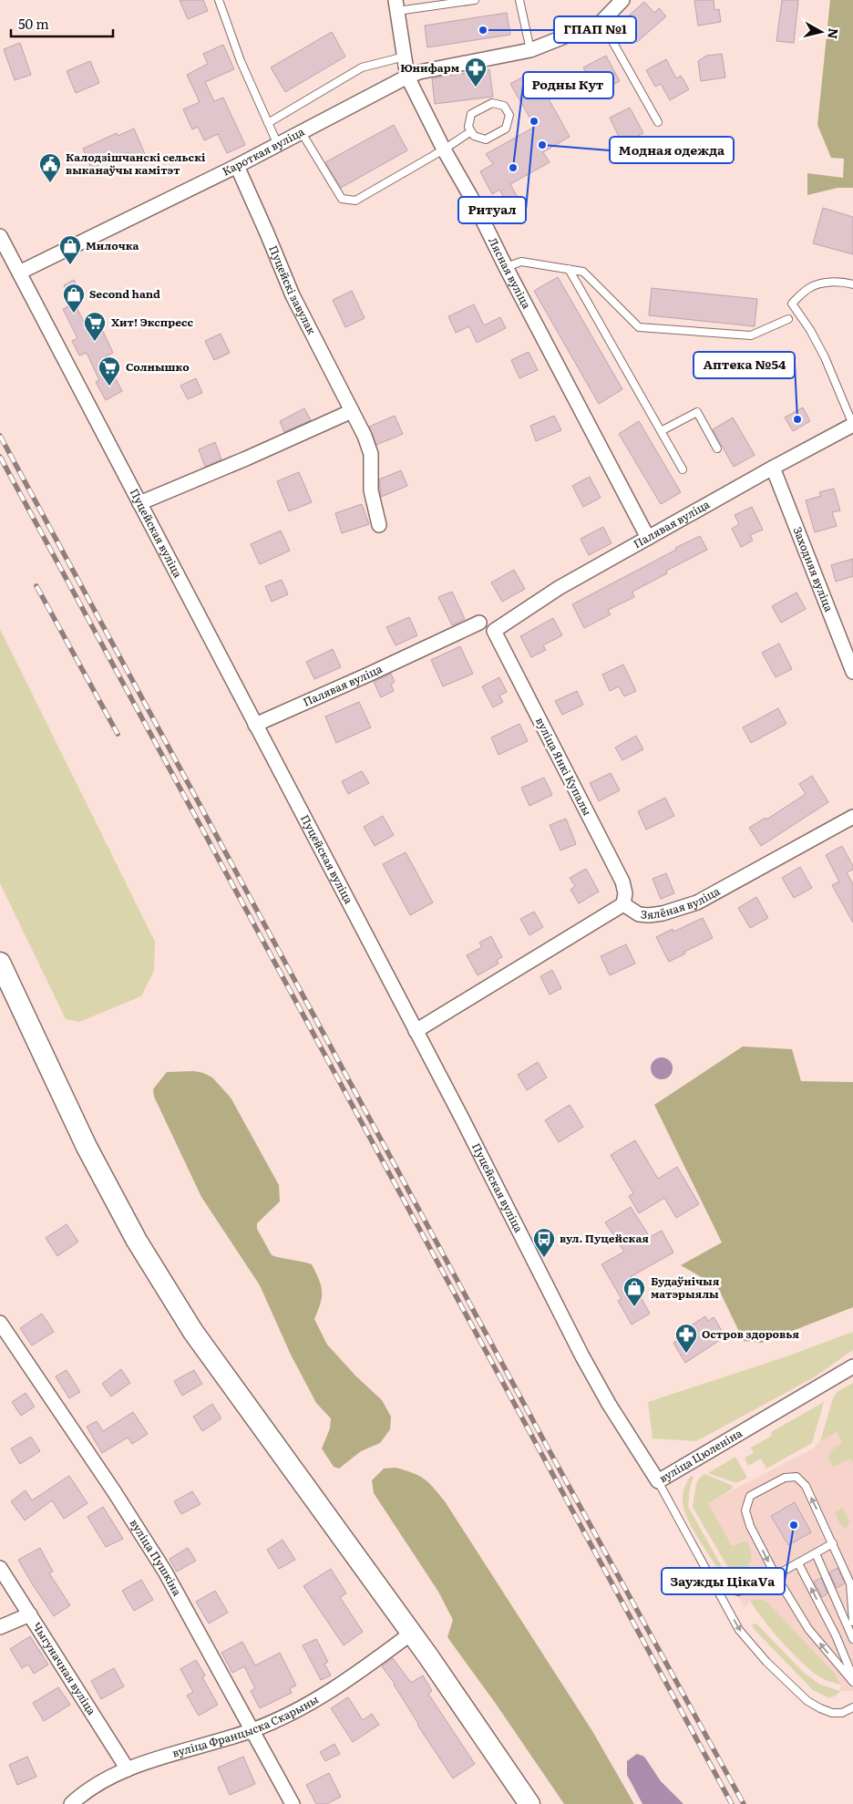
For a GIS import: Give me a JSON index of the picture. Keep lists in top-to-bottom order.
{
  "streets": {
    "street": [
      "Кароткая вуліца",
      "Лясная вуліца",
      "Пуцейскі завулак",
      "Палявая вуліца",
      "Пуцейская вуліца",
      "Заходняя вуліца",
      "вуліца Янкі Купалы",
      "Зялёная вуліца",
      "вуліца Цюленіна",
      "вуліца Пушкіна",
      "Чыгуначная вуліца",
      "вуліца Францыска Скарыны"
    ]
  },
  "crossings": [
    ["Кароткая вуліца", "Лясная вуліца"],
    ["Кароткая вуліца", "Пуцейскі завулак"],
    ["Кароткая вуліца", "Пуцейская вуліца"],
    ["Лясная вуліца", "Палявая вуліца"],
    ["Палявая вуліца", "Пуцейская вуліца"],
    ["Палявая вуліца", "Заходняя вуліца"],
    ["Палявая вуліца", "вуліца Янкі Купалы"],
    ["Пуцейская вуліца", "Зялёная вуліца"],
    ["Пуцейская вуліца", "вуліца Цюленіна"],
    ["вуліца Янкі Купалы", "Зялёная вуліца"],
    ["вуліца Пушкіна", "вуліца Францыска Скарыны"],
    ["Чыгуначная вуліца", "вуліца Францыска Скарыны"]
  ],
  "places": {
    "other": [
      "ГПАП №1",
      "Ритуал",
      "Модная одежда",
      "Родны Кут",
      "Аптека №54",
      "Заужды ЦікаVа"
    ],
    "pharmacy": ["Юнифарм", "Остров здоровья"],
    "public building": ["Калодзішчанскі сельскі выканаўчы камітэт"],
    "shop": ["Милочка", "Second hand", "Будаўнічыя матэрыялы"],
    "supermarket": ["Хит! Экспресс", "Солнышко"],
    "bus stop": ["вул. Пуцейская"]
  },
  "scale_bar": "50 m",
  "north": "right"
}
